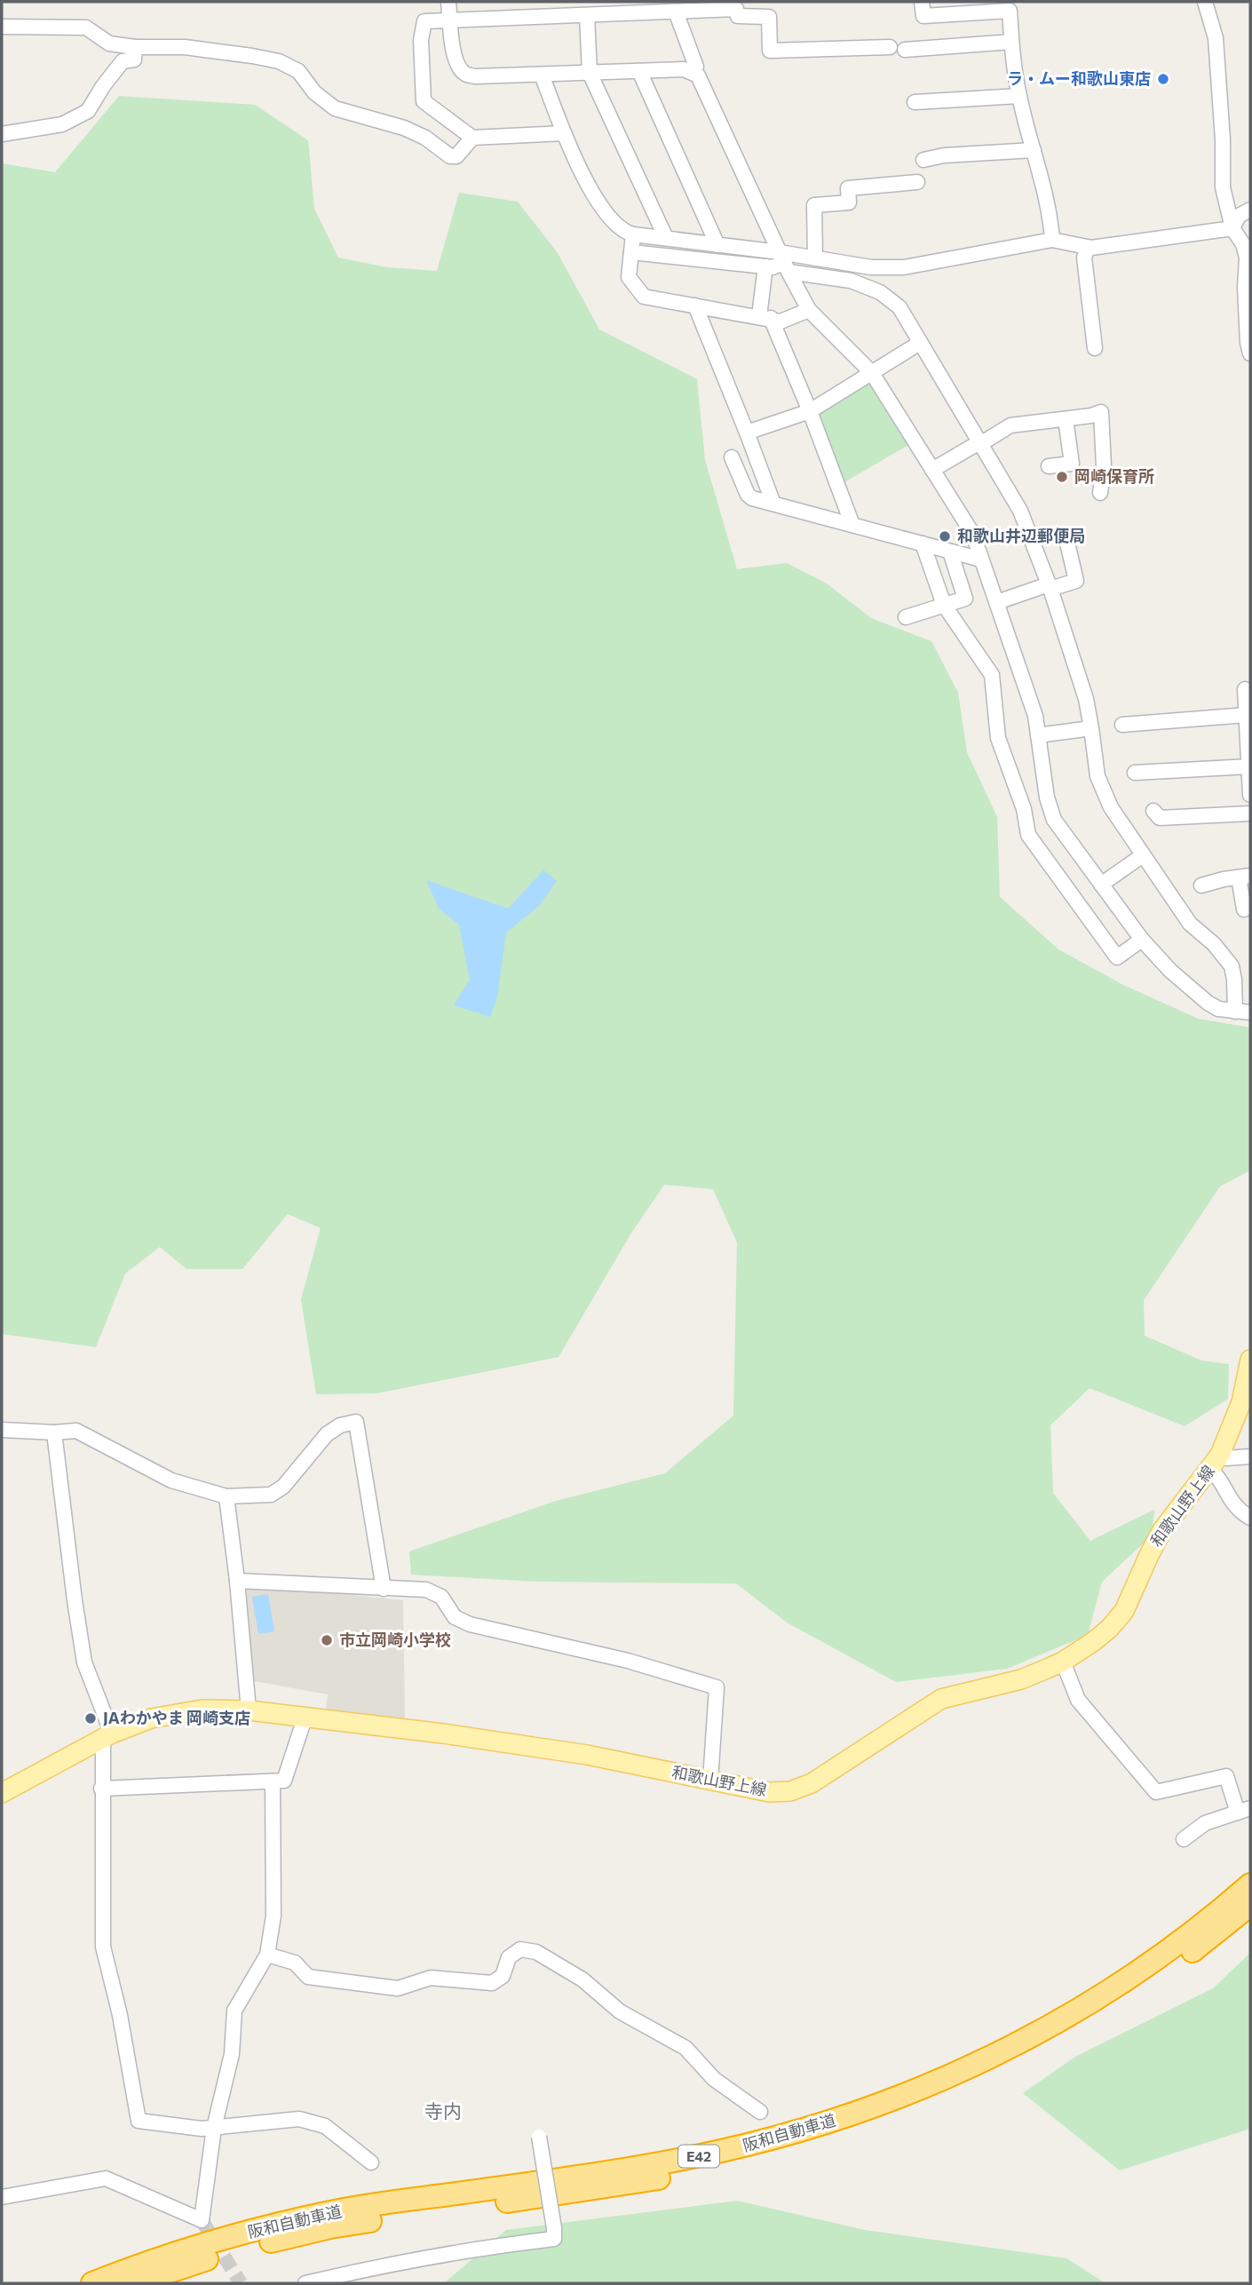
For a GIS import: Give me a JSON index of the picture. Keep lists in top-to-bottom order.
{
  "streets": {
    "highway": ["阪和自動車道", "E42"],
    "main road": ["和歌山野上線"]
  },
  "districts": ["寺内"],
  "places": [
    "ラ・ムー和歌山東店",
    "岡崎保育所",
    "和歌山井辺郵便局",
    "市立岡崎小学校",
    "JAわかやま 岡崎支店"
  ]
}
